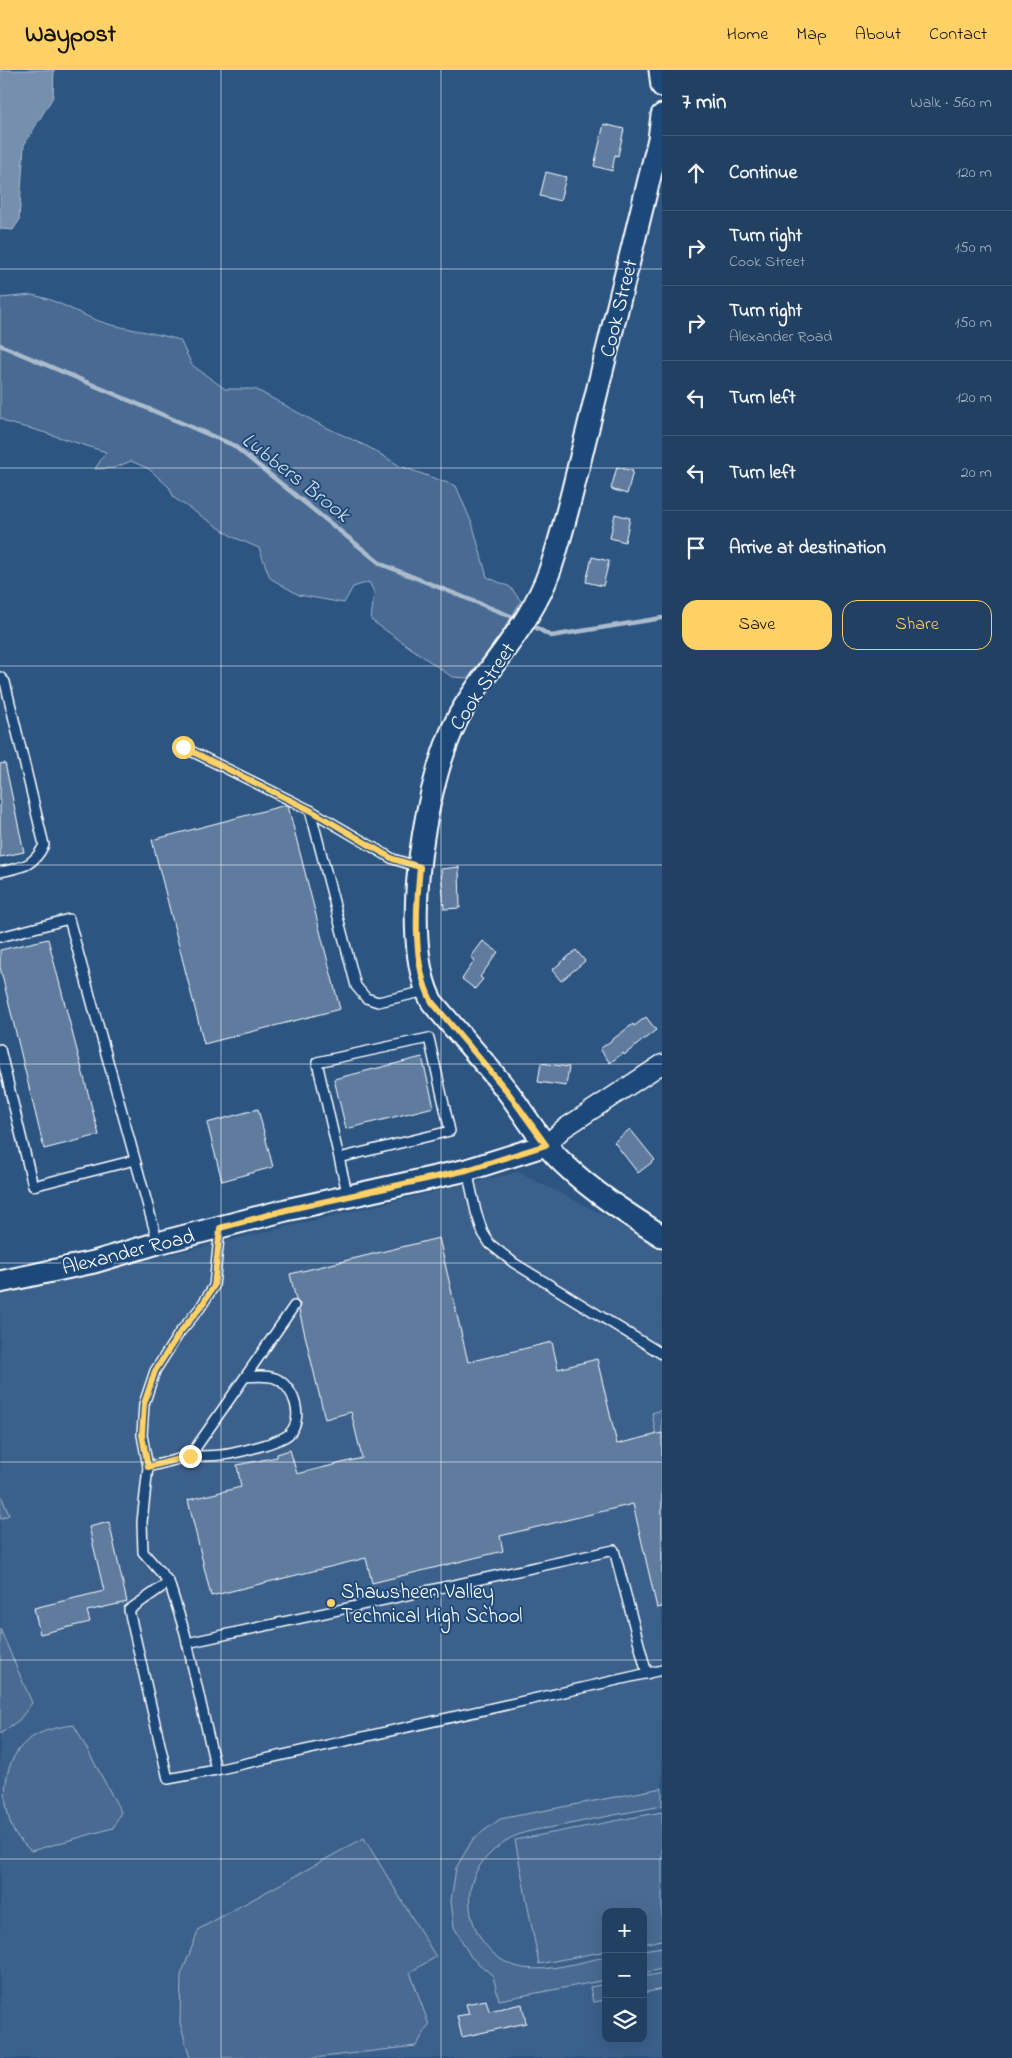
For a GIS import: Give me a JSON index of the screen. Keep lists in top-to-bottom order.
{
  "streets": {
    "street": ["Cook Street", "Alexander Road"]
  },
  "crossings": [
    ["Cook Street", "Alexander Road"]
  ],
  "water": ["Lubbers Brook"],
  "places": ["Shawsheen Valley Technical High School"],
  "page": {
    "header": "Waypost",
    "nav": [
      "Home",
      "Map",
      "About",
      "Contact"
    ],
    "heading": ["7 min", "Walk · 560 m"],
    "list": [
      ["Continue", "120 m"],
      ["Turn right", "Cook Street", "150 m"],
      ["Turn right", "Alexander Road", "150 m"],
      ["Turn left", "120 m"],
      ["Turn left", "20 m"],
      "Arrive at destination"
    ],
    "buttons": ["Save", "Share"],
    "map_buttons": ["+", "−"]
  }
}
